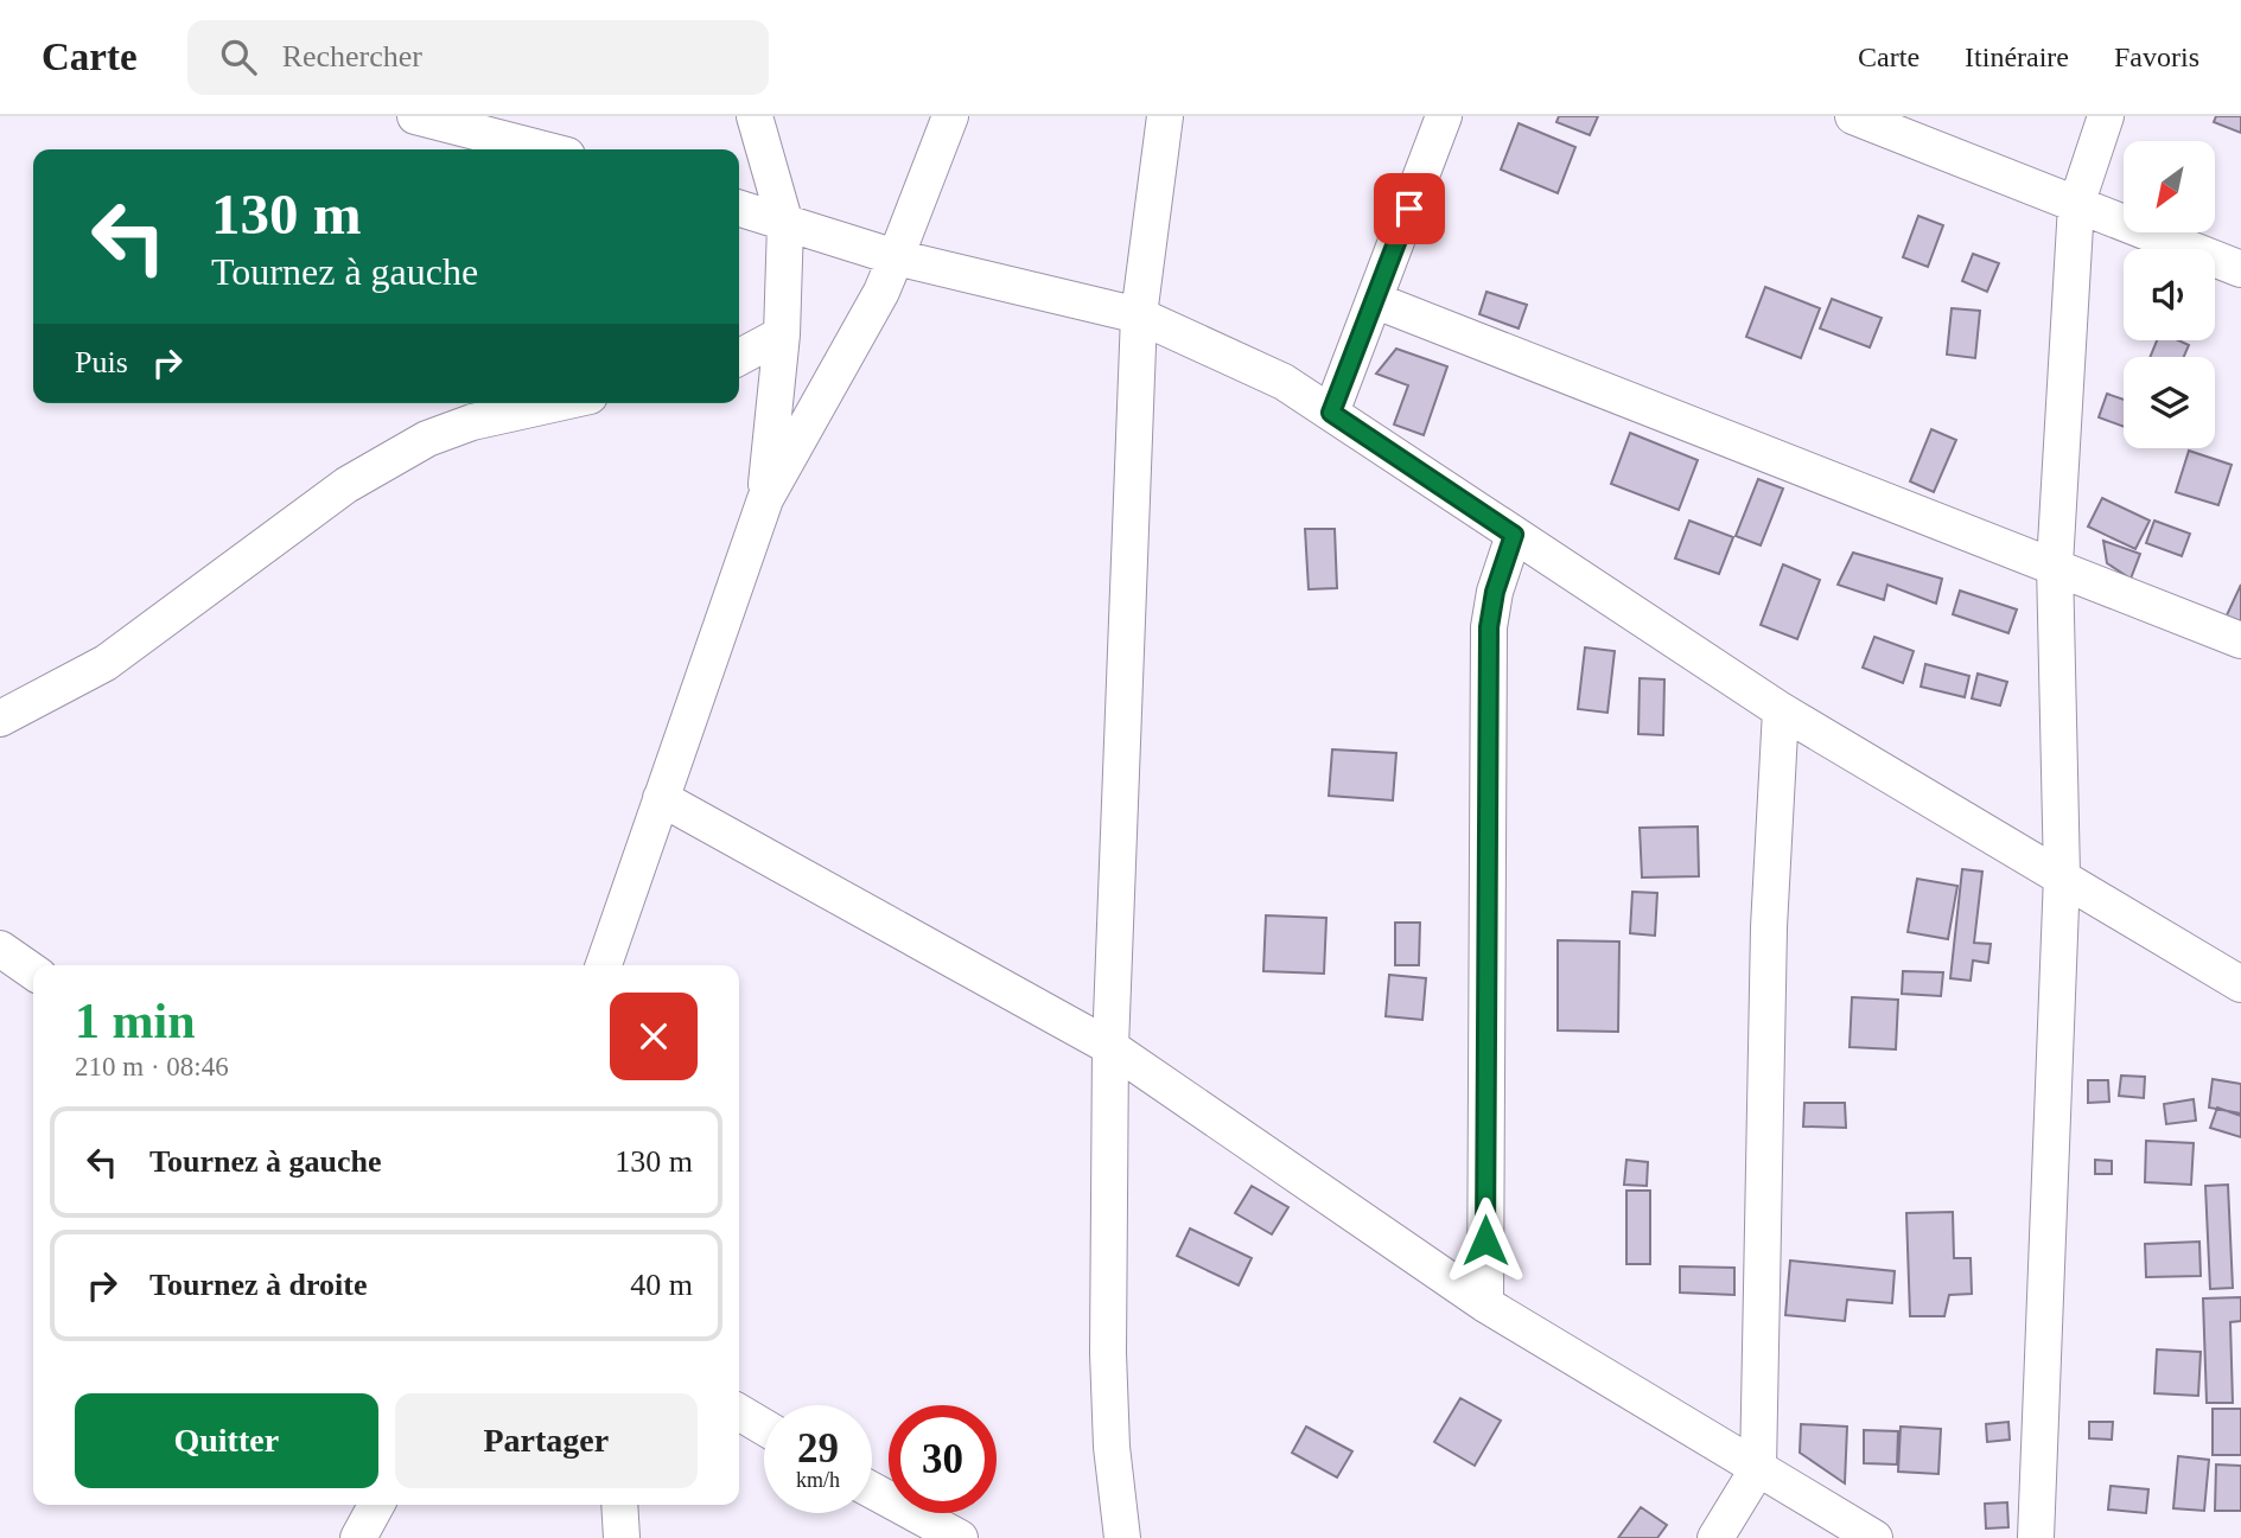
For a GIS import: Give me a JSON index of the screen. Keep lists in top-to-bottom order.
{
  "north": "bottom left",
  "page": {
    "header": "Carte",
    "search": "Rechercher",
    "nav": ["Carte", "Itinéraire", "Favoris"],
    "turn": ["130 m", "Tournez à gauche"],
    "then": "Puis",
    "heading": ["1 min", "210 m · 08:46"],
    "list": [
      {
        "name": "Tournez à gauche",
        "value": "130 m"
      },
      {
        "name": "Tournez à droite",
        "value": "40 m"
      }
    ],
    "buttons": ["Quitter", "Partager"],
    "speed": "29 km/h",
    "limit": "30"
  }
}
